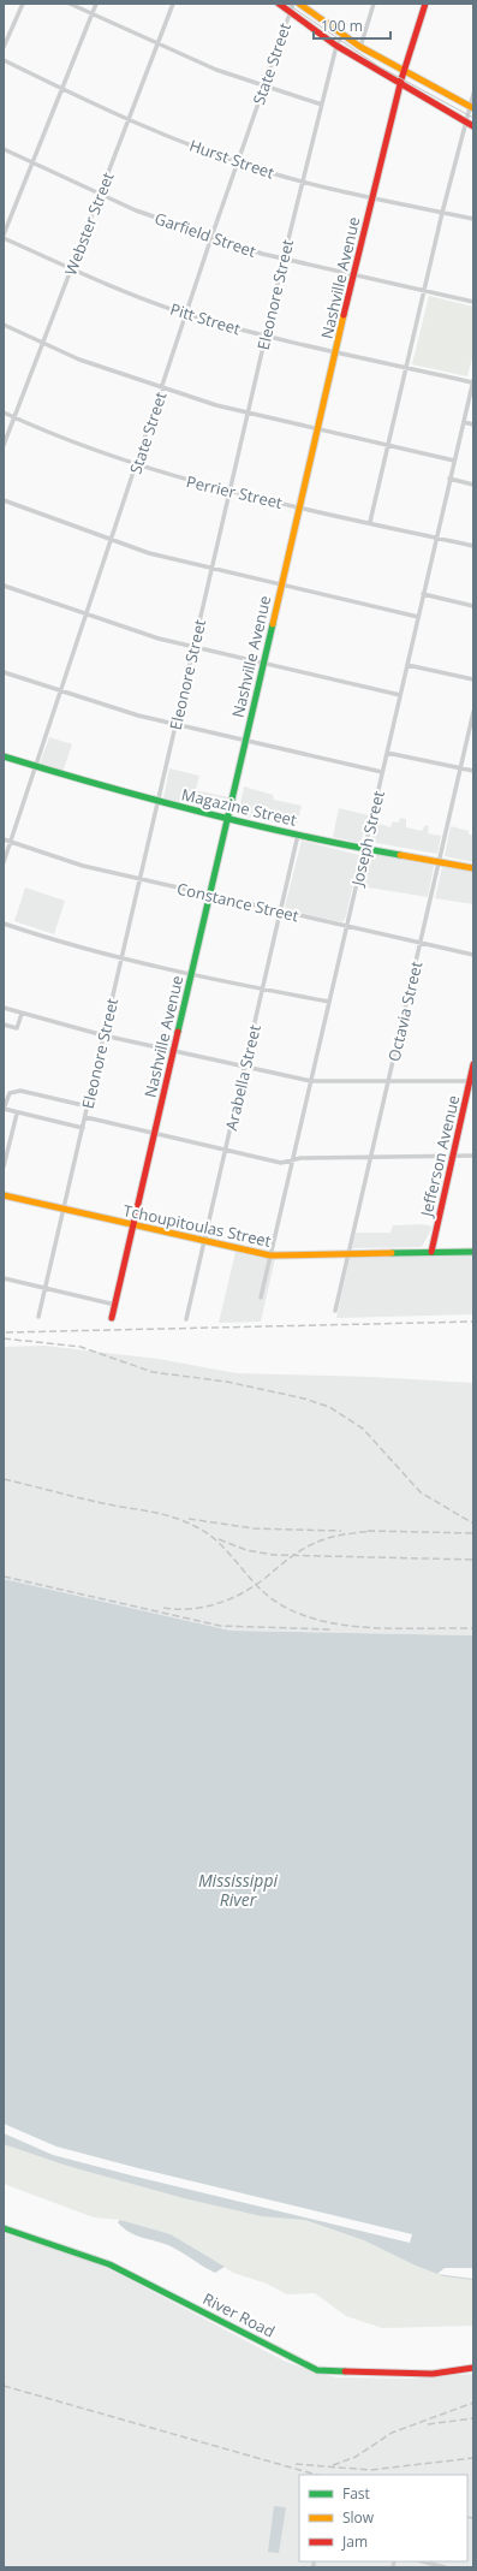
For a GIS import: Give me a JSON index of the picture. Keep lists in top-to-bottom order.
{
  "streets": {
    "street": [
      "State Street",
      "Hurst Street",
      "Webster Street",
      "Garfield Street",
      "Nashville Avenue",
      "Eleonore Street",
      "Pitt Street",
      "Perrier Street",
      "Magazine Street",
      "Joseph Street",
      "Constance Street",
      "Octavia Street",
      "Arabella Street",
      "Jefferson Avenue",
      "Tchoupitoulas Street",
      "River Road"
    ]
  },
  "crossings": [
    ["State Street", "Hurst Street"],
    ["State Street", "Garfield Street"],
    ["State Street", "Pitt Street"],
    ["State Street", "Perrier Street"],
    ["State Street", "Magazine Street"],
    ["State Street", "Constance Street"],
    ["Hurst Street", "Webster Street"],
    ["Hurst Street", "Nashville Avenue"],
    ["Hurst Street", "Eleonore Street"],
    ["Webster Street", "Garfield Street"],
    ["Webster Street", "Pitt Street"],
    ["Webster Street", "Perrier Street"],
    ["Garfield Street", "Nashville Avenue"],
    ["Garfield Street", "Eleonore Street"],
    ["Nashville Avenue", "Pitt Street"],
    ["Nashville Avenue", "Perrier Street"],
    ["Nashville Avenue", "Magazine Street"],
    ["Nashville Avenue", "Constance Street"],
    ["Nashville Avenue", "Tchoupitoulas Street"],
    ["Eleonore Street", "Pitt Street"],
    ["Eleonore Street", "Perrier Street"],
    ["Eleonore Street", "Magazine Street"],
    ["Eleonore Street", "Constance Street"],
    ["Eleonore Street", "Tchoupitoulas Street"],
    ["Pitt Street", "Joseph Street"],
    ["Perrier Street", "Joseph Street"],
    ["Magazine Street", "Joseph Street"],
    ["Magazine Street", "Octavia Street"],
    ["Magazine Street", "Arabella Street"],
    ["Joseph Street", "Constance Street"],
    ["Joseph Street", "Tchoupitoulas Street"],
    ["Constance Street", "Octavia Street"],
    ["Constance Street", "Arabella Street"],
    ["Octavia Street", "Tchoupitoulas Street"],
    ["Arabella Street", "Tchoupitoulas Street"],
    ["Jefferson Avenue", "Tchoupitoulas Street"]
  ],
  "water": ["Mississippi River"],
  "legend": ["Fast", "Slow", "Jam"],
  "scale_bar": "100 m"
}
